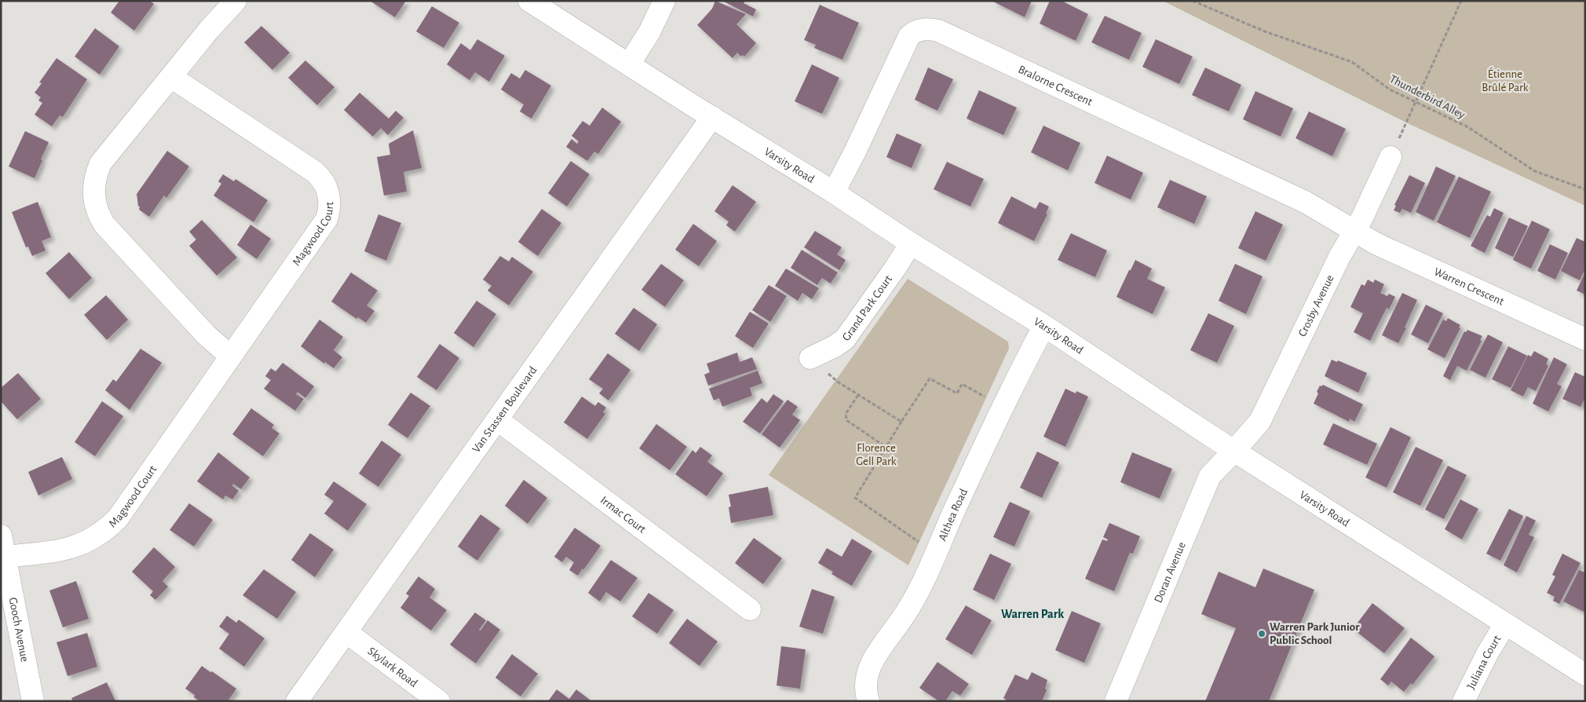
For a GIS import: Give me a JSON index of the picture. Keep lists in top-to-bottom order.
{
  "streets": {
    "street": [
      "Bralorne Crescent",
      "Varsity Road",
      "Magwood Court",
      "Warren Crescent",
      "Crosby Avenue",
      "Grand Park Court",
      "Van Stassen Boulevard",
      "Irmac Court",
      "Althea Road",
      "Doran Avenue",
      "Gooch Avenue",
      "Juliana Court",
      "Skylark Road"
    ],
    "path": ["Thunderbird Alley"]
  },
  "crossings": [
    ["Bralorne Crescent", "Varsity Road"],
    ["Bralorne Crescent", "Warren Crescent"],
    ["Bralorne Crescent", "Crosby Avenue"],
    ["Varsity Road", "Crosby Avenue"],
    ["Varsity Road", "Grand Park Court"],
    ["Varsity Road", "Van Stassen Boulevard"],
    ["Varsity Road", "Althea Road"],
    ["Varsity Road", "Doran Avenue"],
    ["Varsity Road", "Juliana Court"],
    ["Magwood Court", "Gooch Avenue"],
    ["Warren Crescent", "Crosby Avenue"],
    ["Crosby Avenue", "Doran Avenue"],
    ["Van Stassen Boulevard", "Irmac Court"],
    ["Van Stassen Boulevard", "Skylark Road"]
  ],
  "districts": ["Warren Park"],
  "parks": ["Étienne Brûlé Park", "Florence Gell Park"],
  "places": ["Warren Park Junior Public School"]
}
